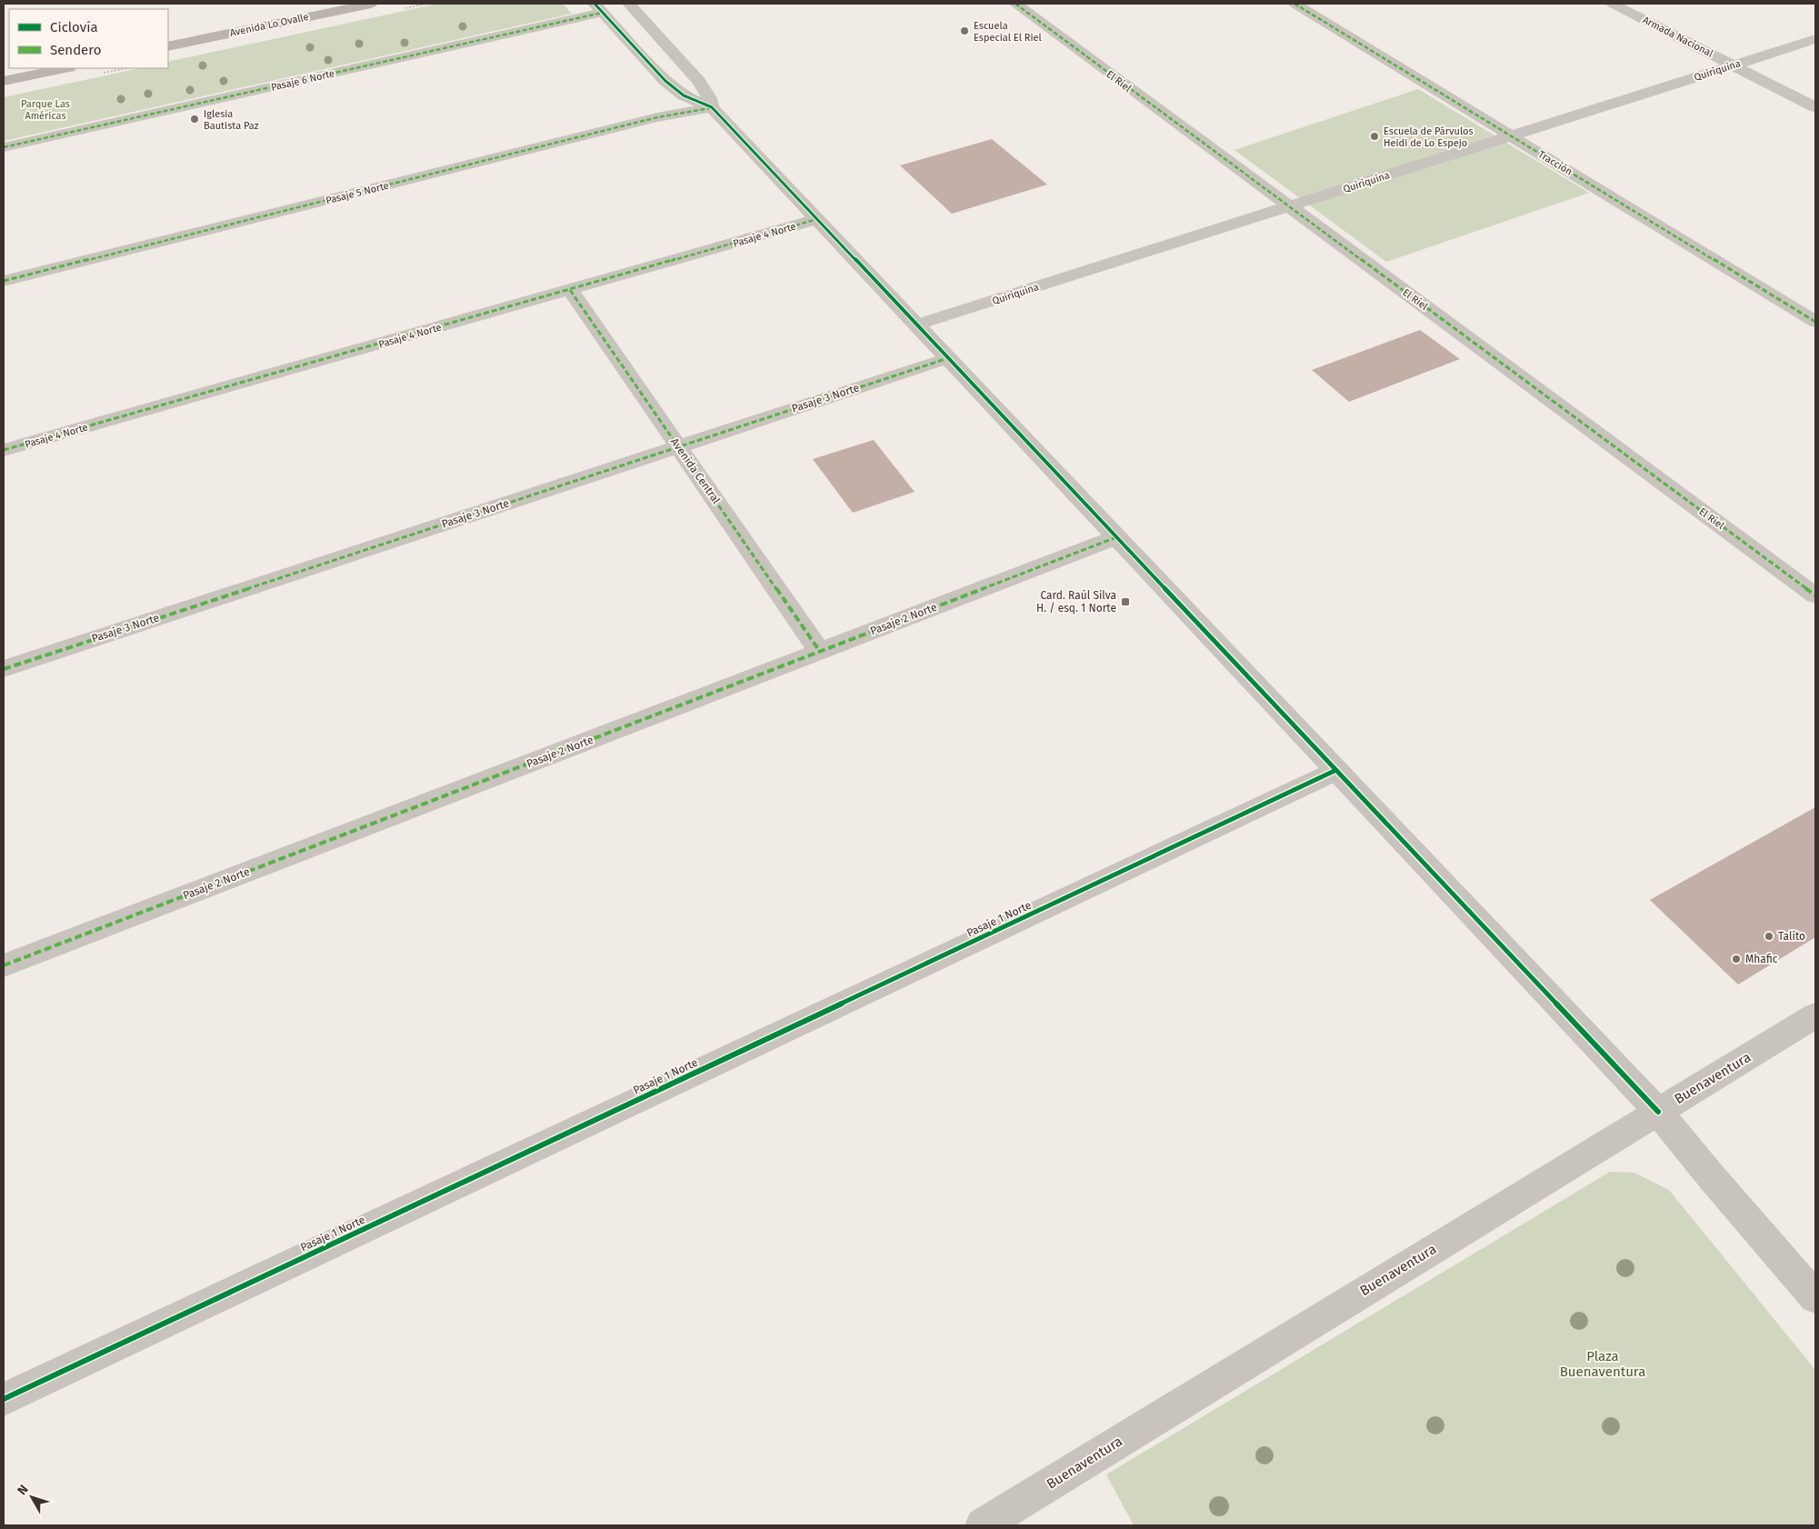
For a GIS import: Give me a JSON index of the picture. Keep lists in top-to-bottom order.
{
  "streets": {
    "main road": ["Avenida Lo Ovalle"],
    "street": [
      "Armada Nacional",
      "Quiriquina",
      "Pasaje 6 Norte",
      "El Riel",
      "Tracción",
      "Pasaje 5 Norte",
      "Pasaje 4 Norte",
      "Pasaje 3 Norte",
      "Avenida Central",
      "Pasaje 2 Norte",
      "Pasaje 1 Norte",
      "Buenaventura"
    ]
  },
  "crossings": [
    ["Armada Nacional", "Quiriquina"],
    ["Quiriquina", "El Riel"],
    ["Quiriquina", "Tracción"],
    ["Pasaje 4 Norte", "Avenida Central"],
    ["Pasaje 3 Norte", "Avenida Central"],
    ["Avenida Central", "Pasaje 2 Norte"]
  ],
  "parks": ["Parque Las Américas", "Plaza Buenaventura"],
  "places": {
    "other": [
      "Escuela Especial El Riel",
      "Iglesia Bautista Paz",
      "Escuela de Párvulos Heidi de Lo Espejo",
      "Talito",
      "Mhafic"
    ],
    "transit": ["Card. Raúl Silva H. / esq. 1 Norte"]
  },
  "legend": ["Ciclovía", "Sendero"],
  "north": "top left"
}
